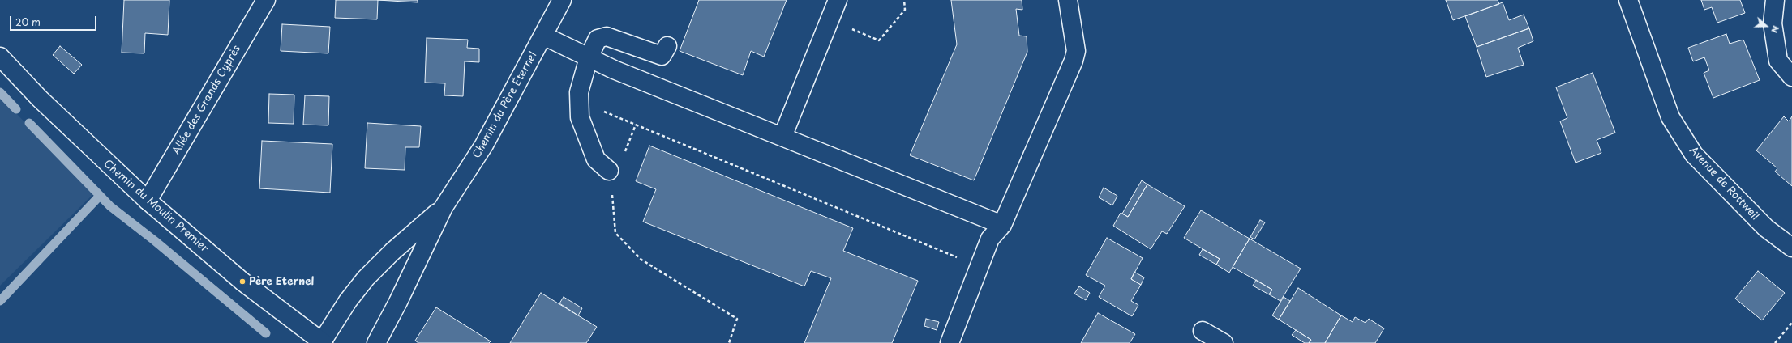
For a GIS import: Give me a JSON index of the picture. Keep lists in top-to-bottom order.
{
  "streets": {
    "street": [
      "Allée des Grands Cyprès",
      "Chemin du Père Éternel",
      "Avenue de Rottweil",
      "Chemin du Moulin Premier"
    ]
  },
  "crossings": [
    ["Allée des Grands Cyprès", "Chemin du Moulin Premier"],
    ["Chemin du Père Éternel", "Chemin du Moulin Premier"]
  ],
  "places": ["Père Eternel"],
  "scale_bar": "20 m",
  "north": "right"
}
